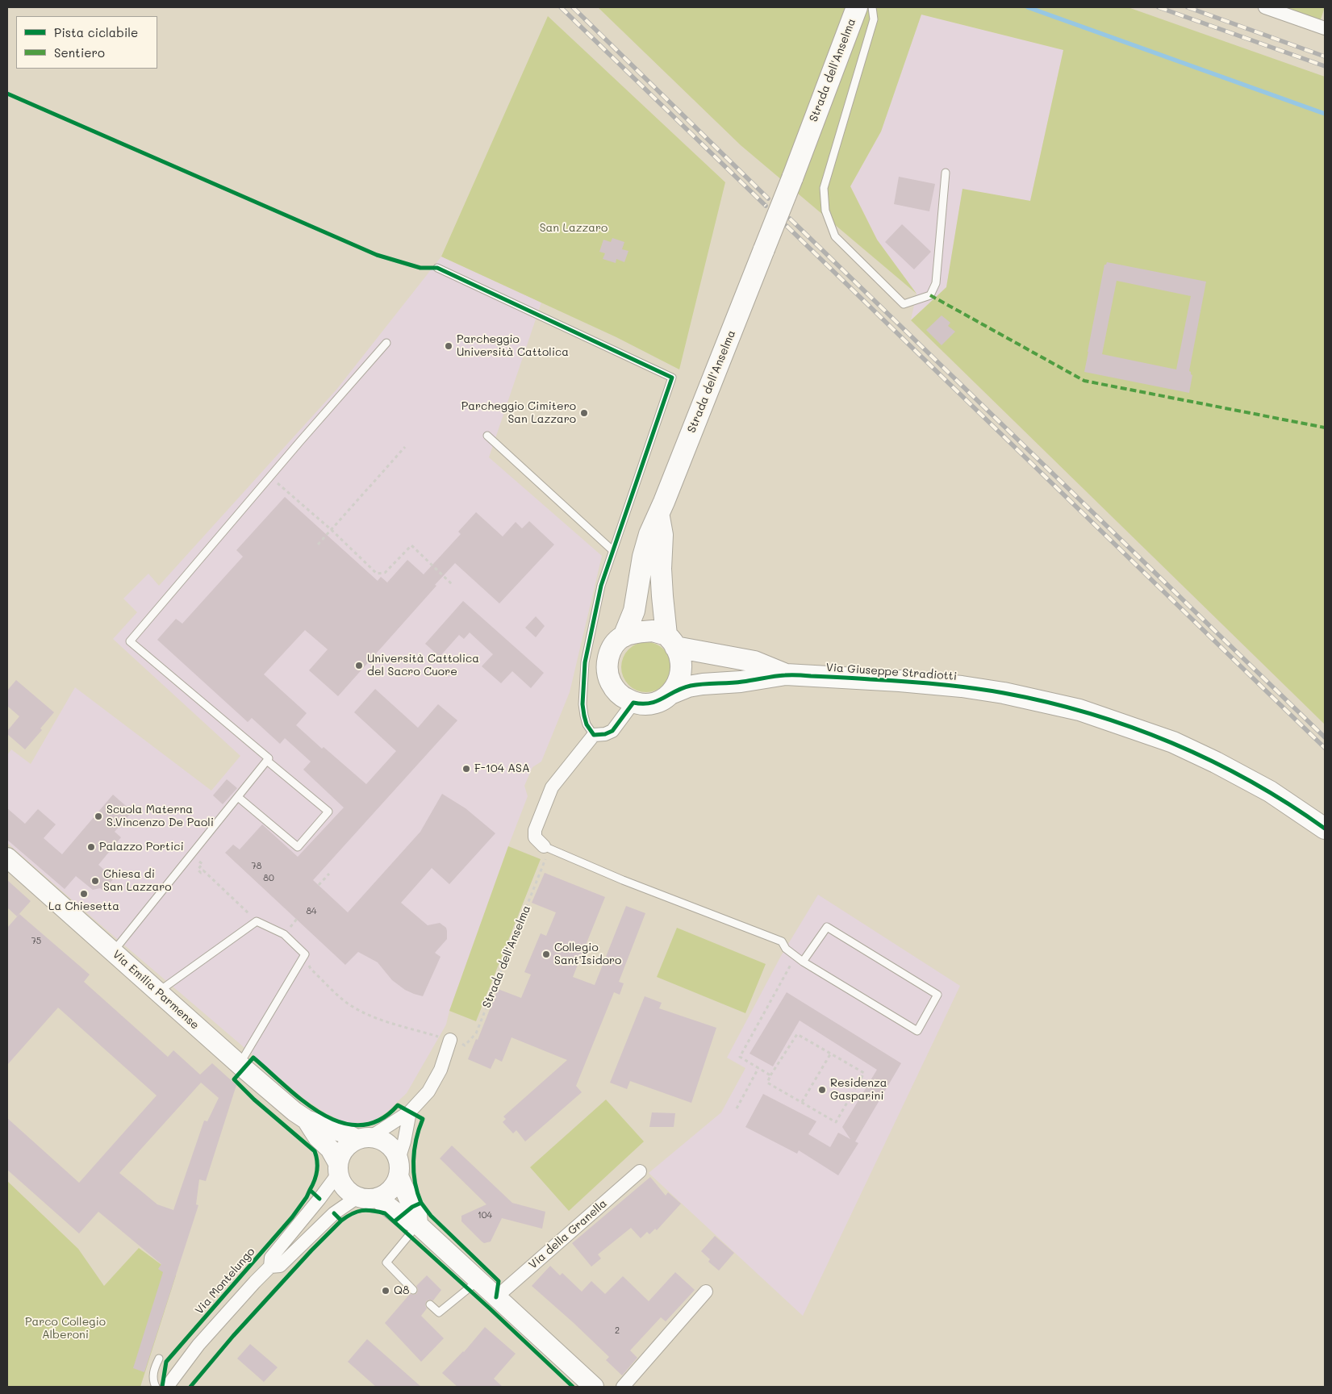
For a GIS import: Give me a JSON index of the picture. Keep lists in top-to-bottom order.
{
  "streets": {
    "main road": ["Strada dell'Anselma", "Via Giuseppe Stradiotti", "Via Emilia Parmense"],
    "street": ["Via della Granella", "Via Montelungo"]
  },
  "crossings": [
    ["Strada dell'Anselma", "Via Giuseppe Stradiotti"],
    ["Via Emilia Parmense", "Via della Granella"],
    ["Via Emilia Parmense", "Via Montelungo"]
  ],
  "parks": ["San Lazzaro", "Parco Collegio Alberoni"],
  "places": [
    "Parcheggio Università Cattolica",
    "Parcheggio Cimitero San Lazzaro",
    "Università Cattolica del Sacro Cuore",
    "F-104 ASA",
    "Scuola Materna S.Vincenzo De Paoli",
    "Palazzo Portici",
    "Chiesa di San Lazzaro",
    "La Chiesetta",
    "Collegio Sant'Isidoro",
    "Residenza Gasparini",
    "Q8"
  ],
  "house_numbers": [
    "78",
    "80",
    "84",
    "75",
    "104",
    "2"
  ],
  "legend": ["Pista ciclabile", "Sentiero"]
}
